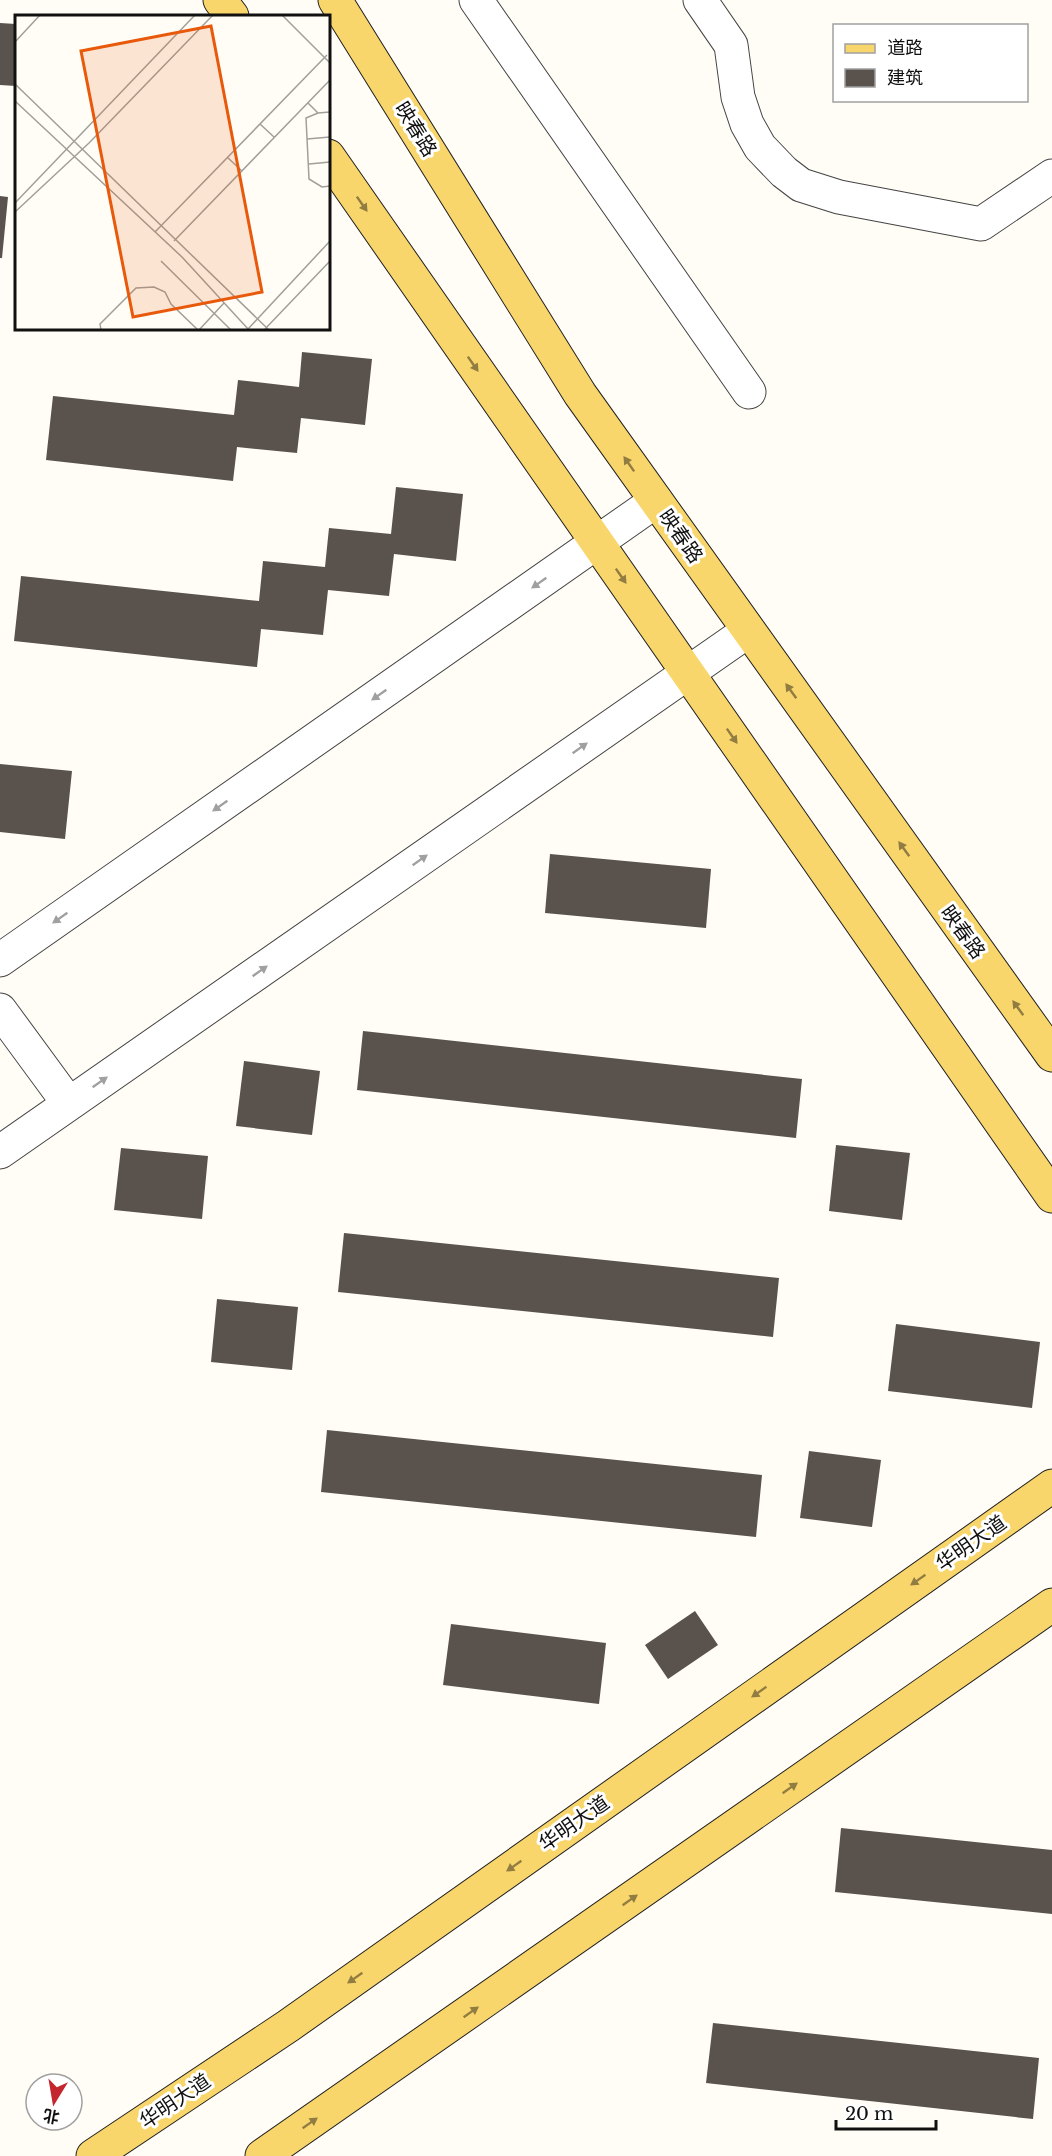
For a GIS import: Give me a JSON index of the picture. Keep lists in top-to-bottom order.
{
  "streets": {
    "main road": ["映春路", "华明大道"]
  },
  "legend": ["道路", "建筑"],
  "scale_bar": "20 m",
  "north": "bottom"
}
